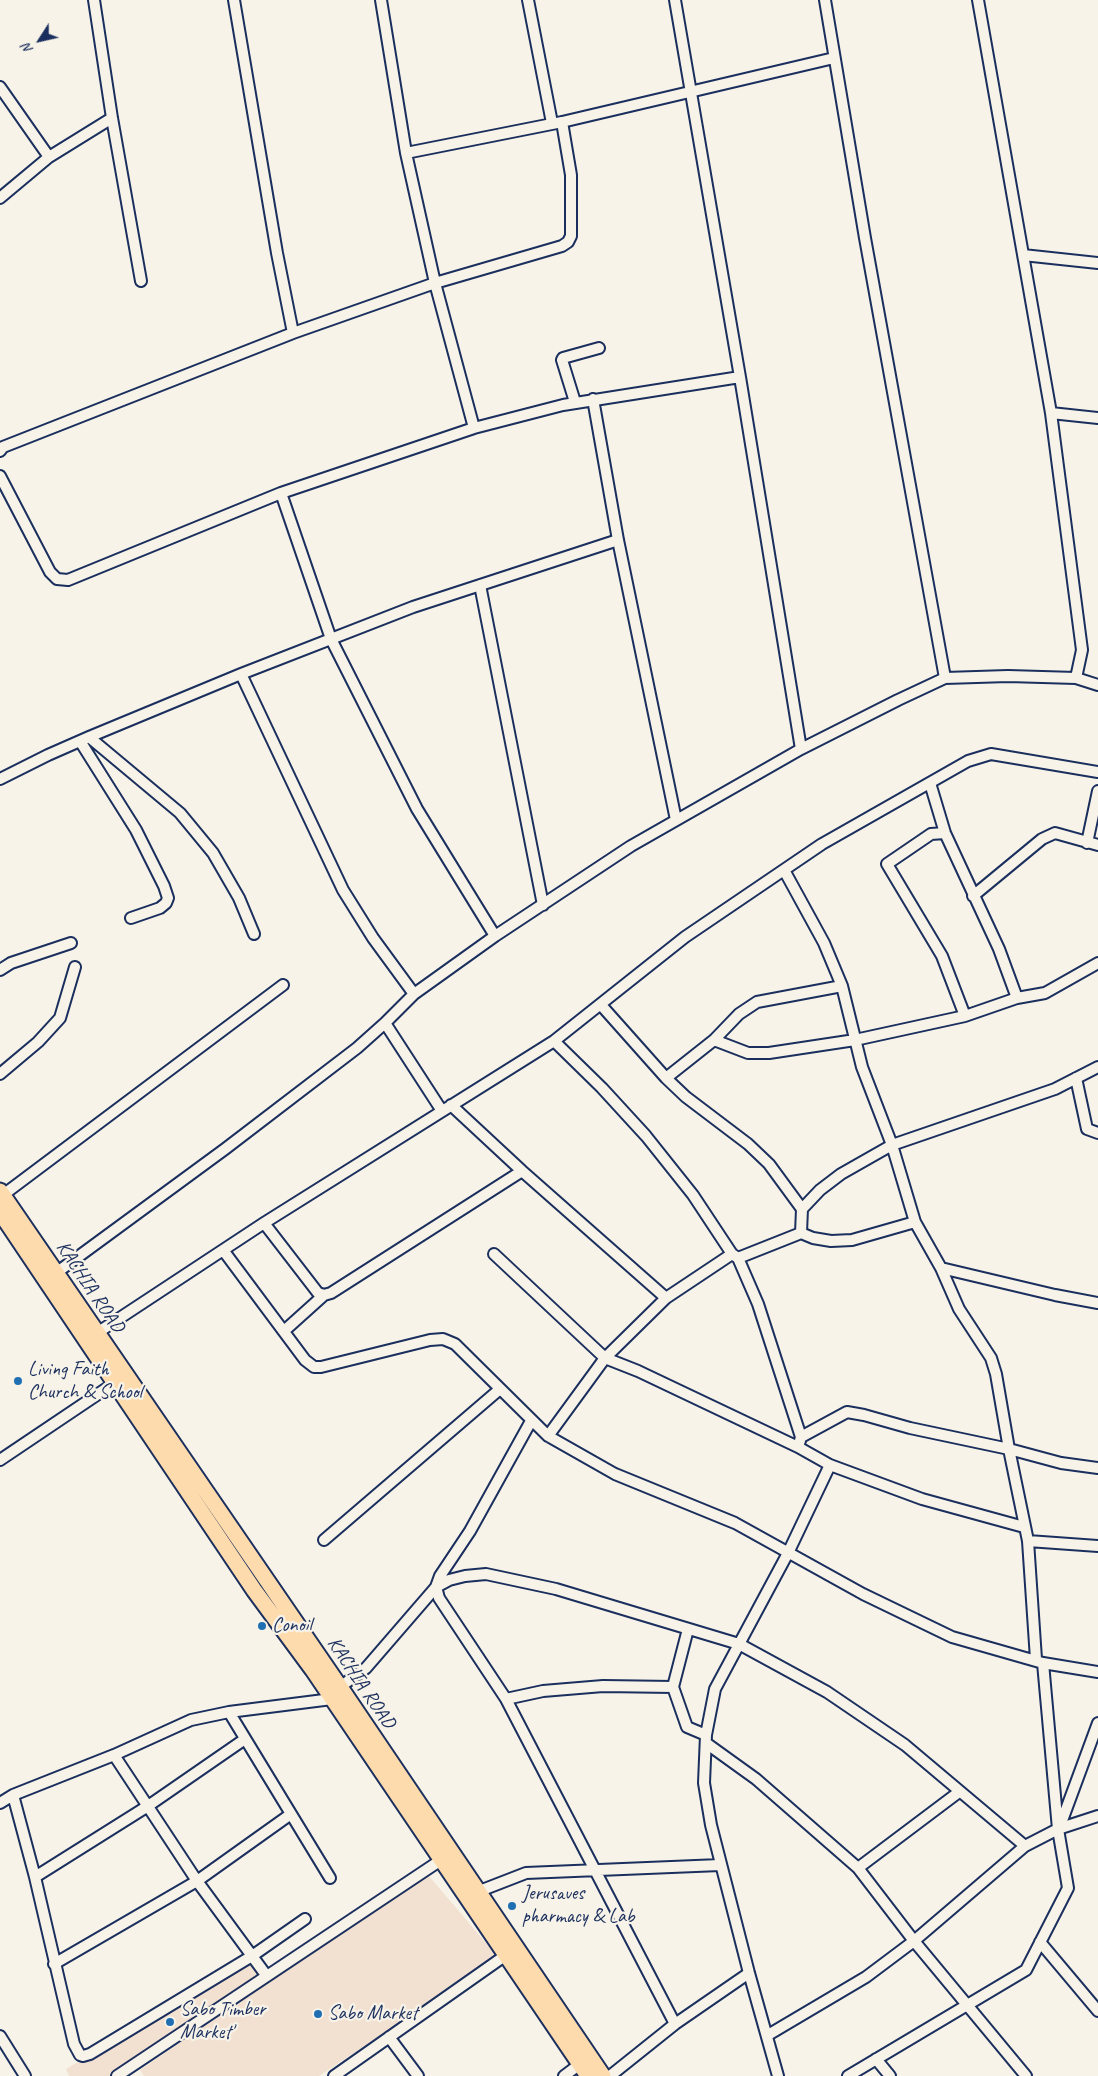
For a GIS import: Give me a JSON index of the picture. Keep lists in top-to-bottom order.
{
  "streets": {
    "highway": ["KACHIA ROAD"]
  },
  "places": [
    "Living Faith Church & School",
    "Conoil",
    "Jerusaves pharmacy & Lab",
    "Sabo Market",
    "Sabo Timber Market'"
  ],
  "north": "bottom left"
}
